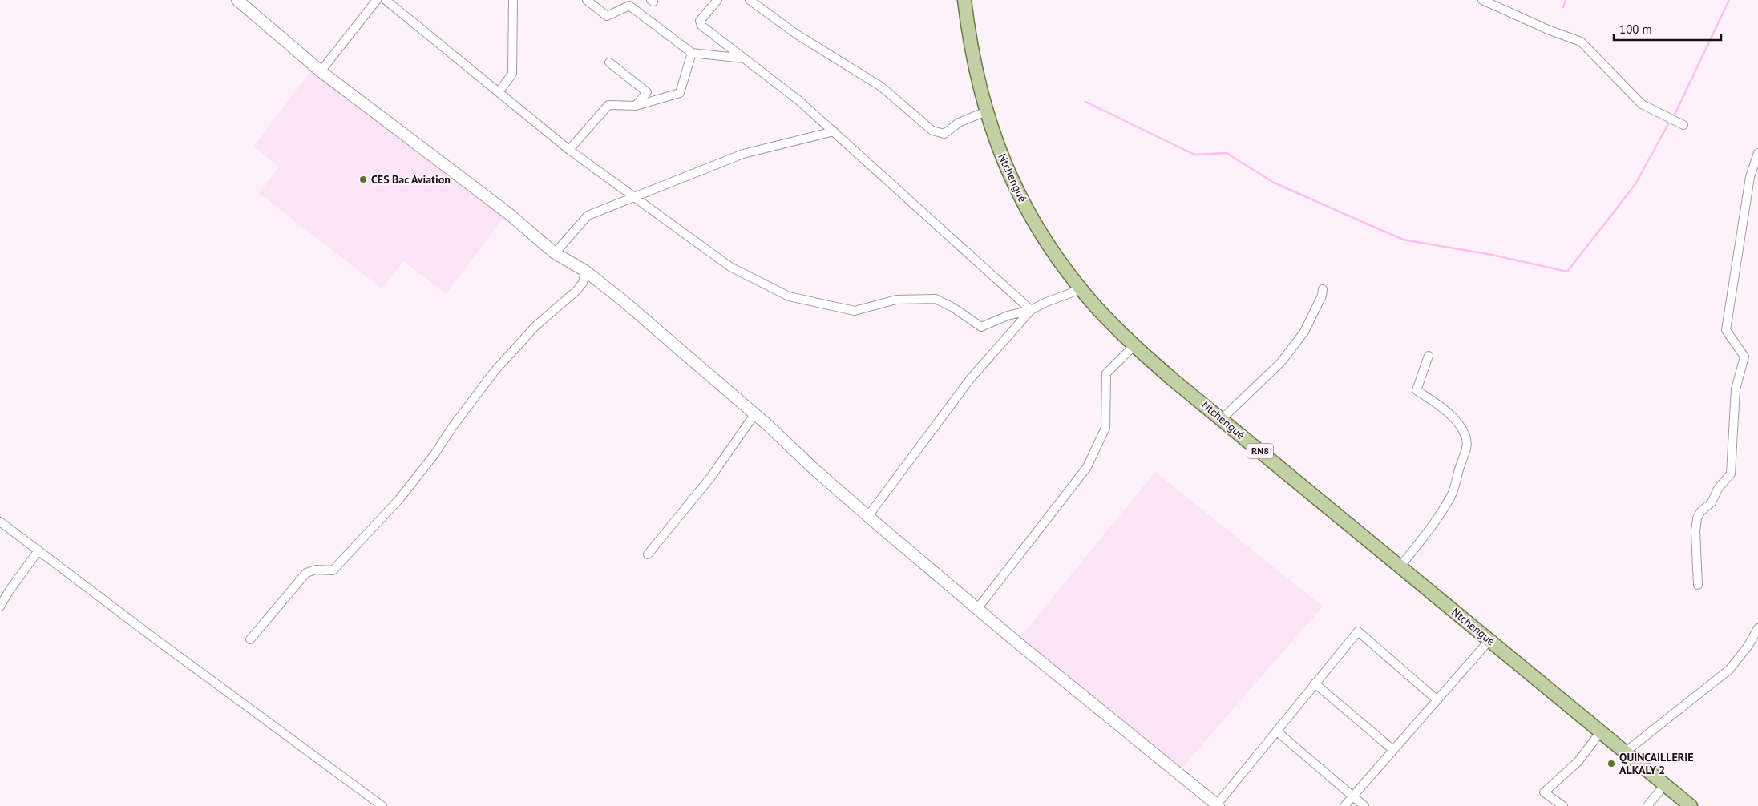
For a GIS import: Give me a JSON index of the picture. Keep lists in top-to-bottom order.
{
  "streets": {
    "main road": ["Ntchengué", "RN8"]
  },
  "places": ["CES Bac Aviation", "QUINCAILLERIE ALKALY 2"],
  "scale_bar": "100 m"
}
